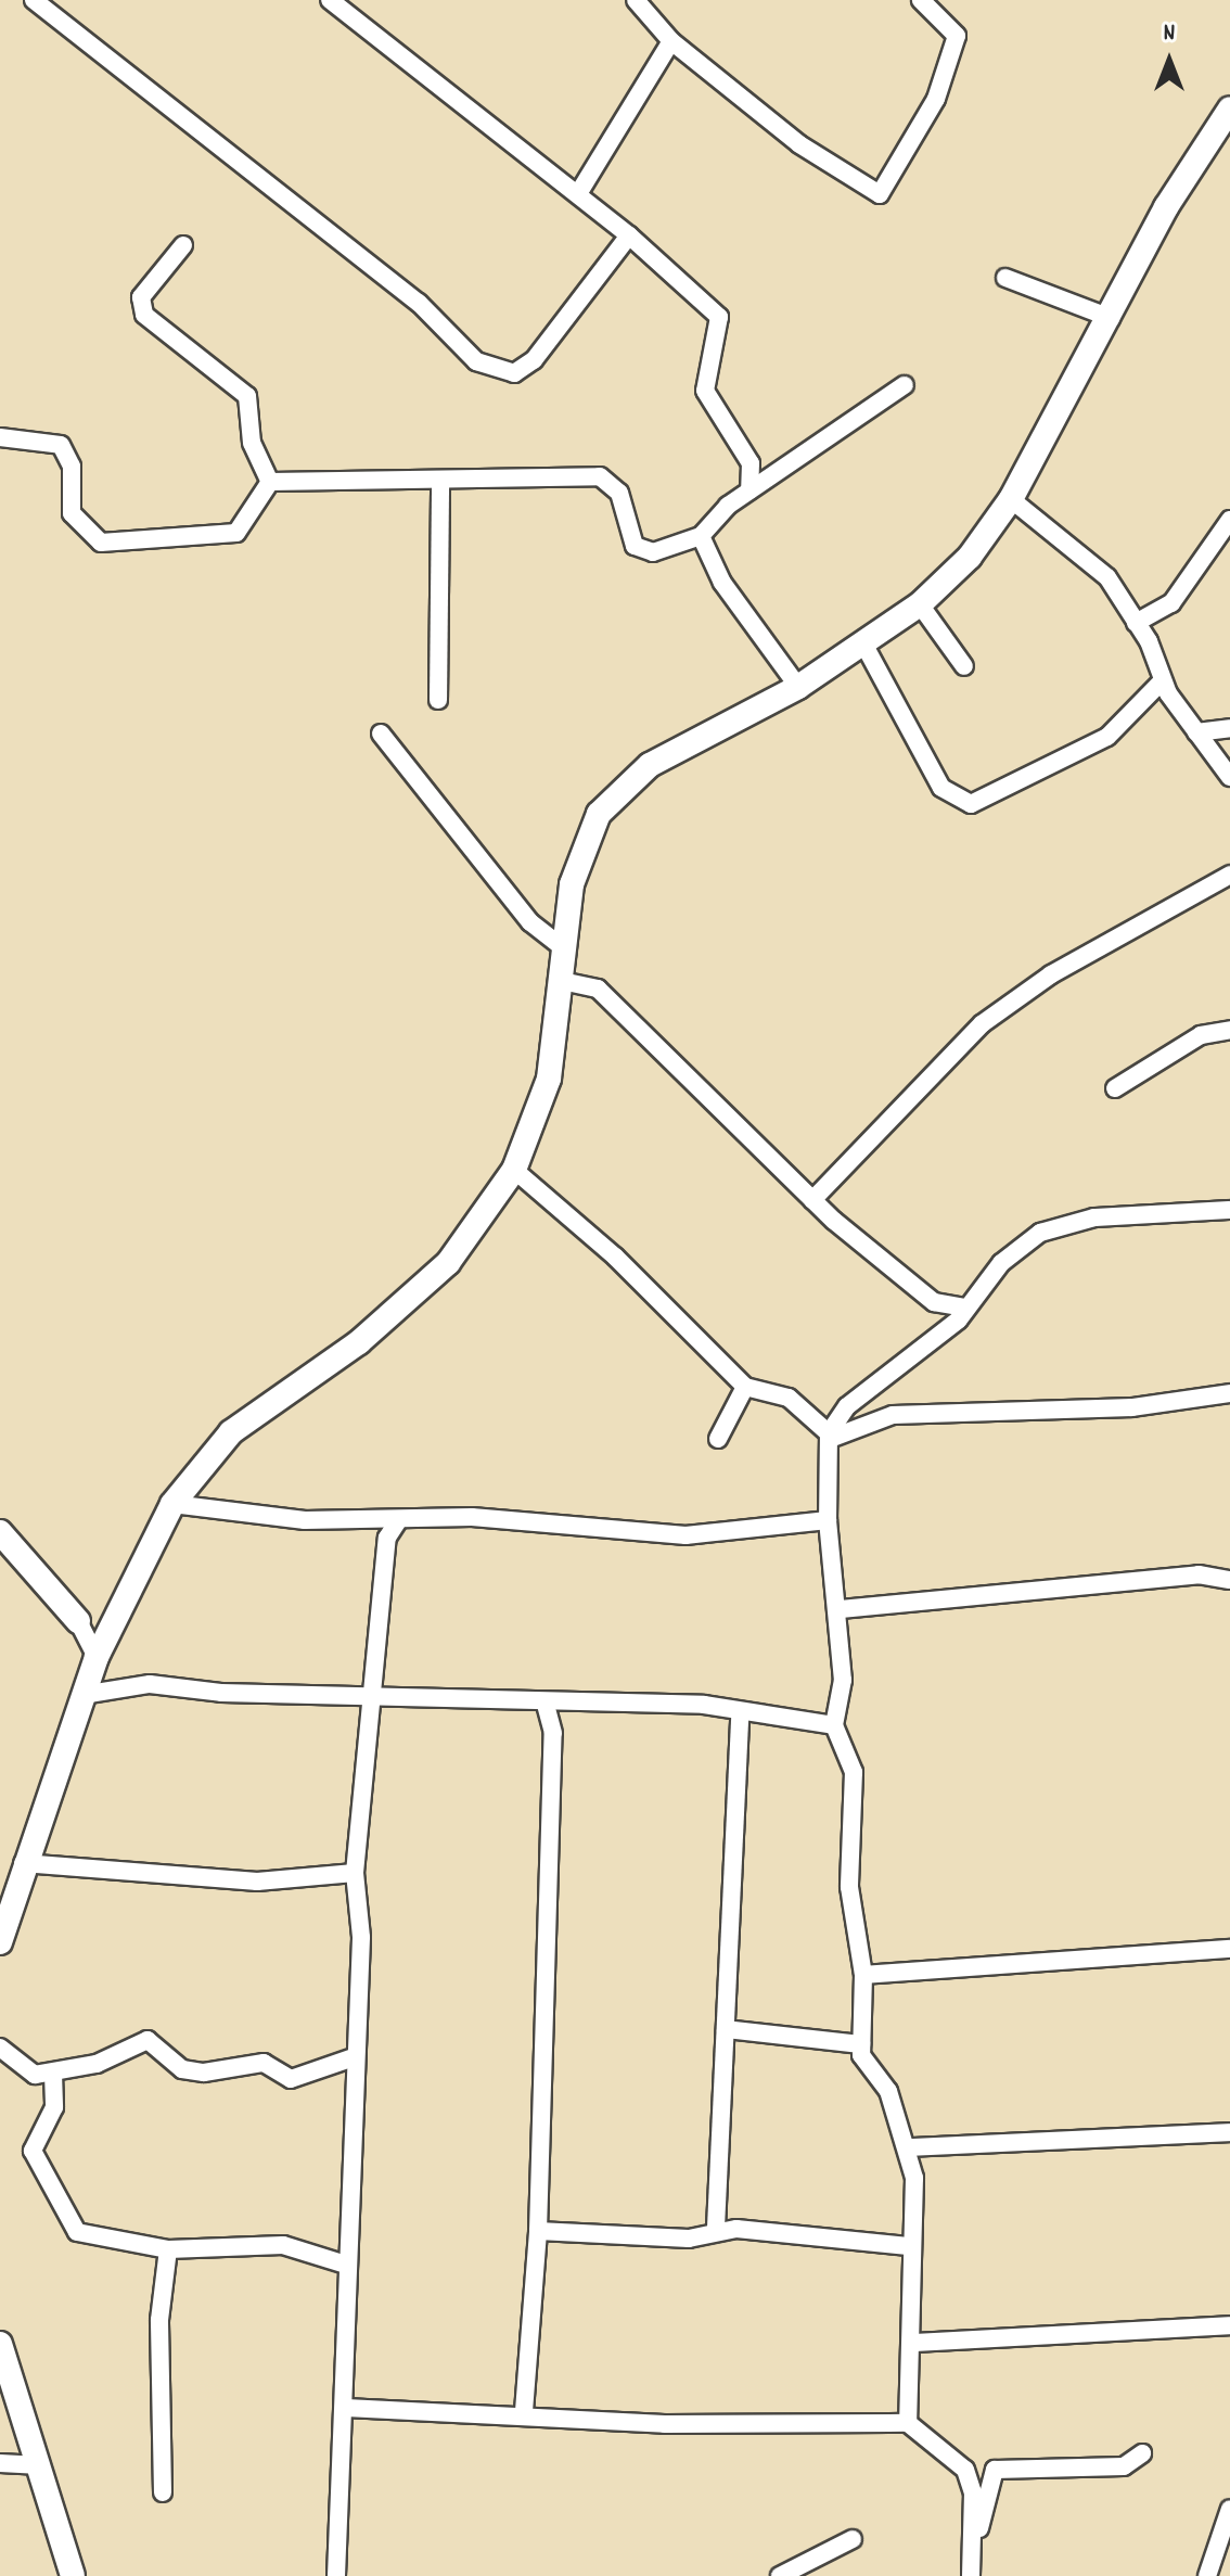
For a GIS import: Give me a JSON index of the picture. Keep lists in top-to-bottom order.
{
  "north": "top"
}
